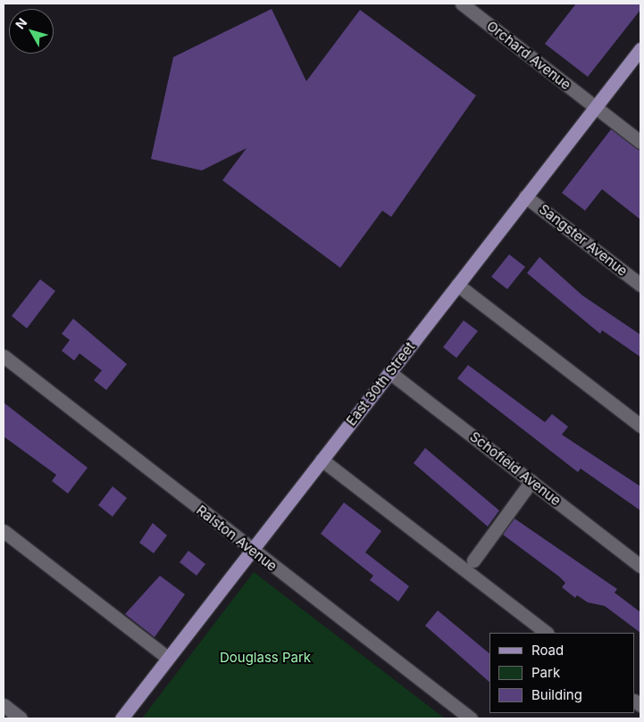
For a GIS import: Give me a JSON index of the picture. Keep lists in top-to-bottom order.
{
  "streets": {
    "main road": ["East 30th Street"],
    "street": [
      "Orchard Avenue",
      "Sangster Avenue",
      "Schofield Avenue",
      "Ralston Avenue"
    ]
  },
  "crossings": [
    ["Orchard Avenue", "East 30th Street"],
    ["Sangster Avenue", "East 30th Street"],
    ["East 30th Street", "Schofield Avenue"],
    ["East 30th Street", "Ralston Avenue"]
  ],
  "parks": ["Douglass Park"],
  "legend": ["Road", "Park", "Building"],
  "north": "top left"
}
